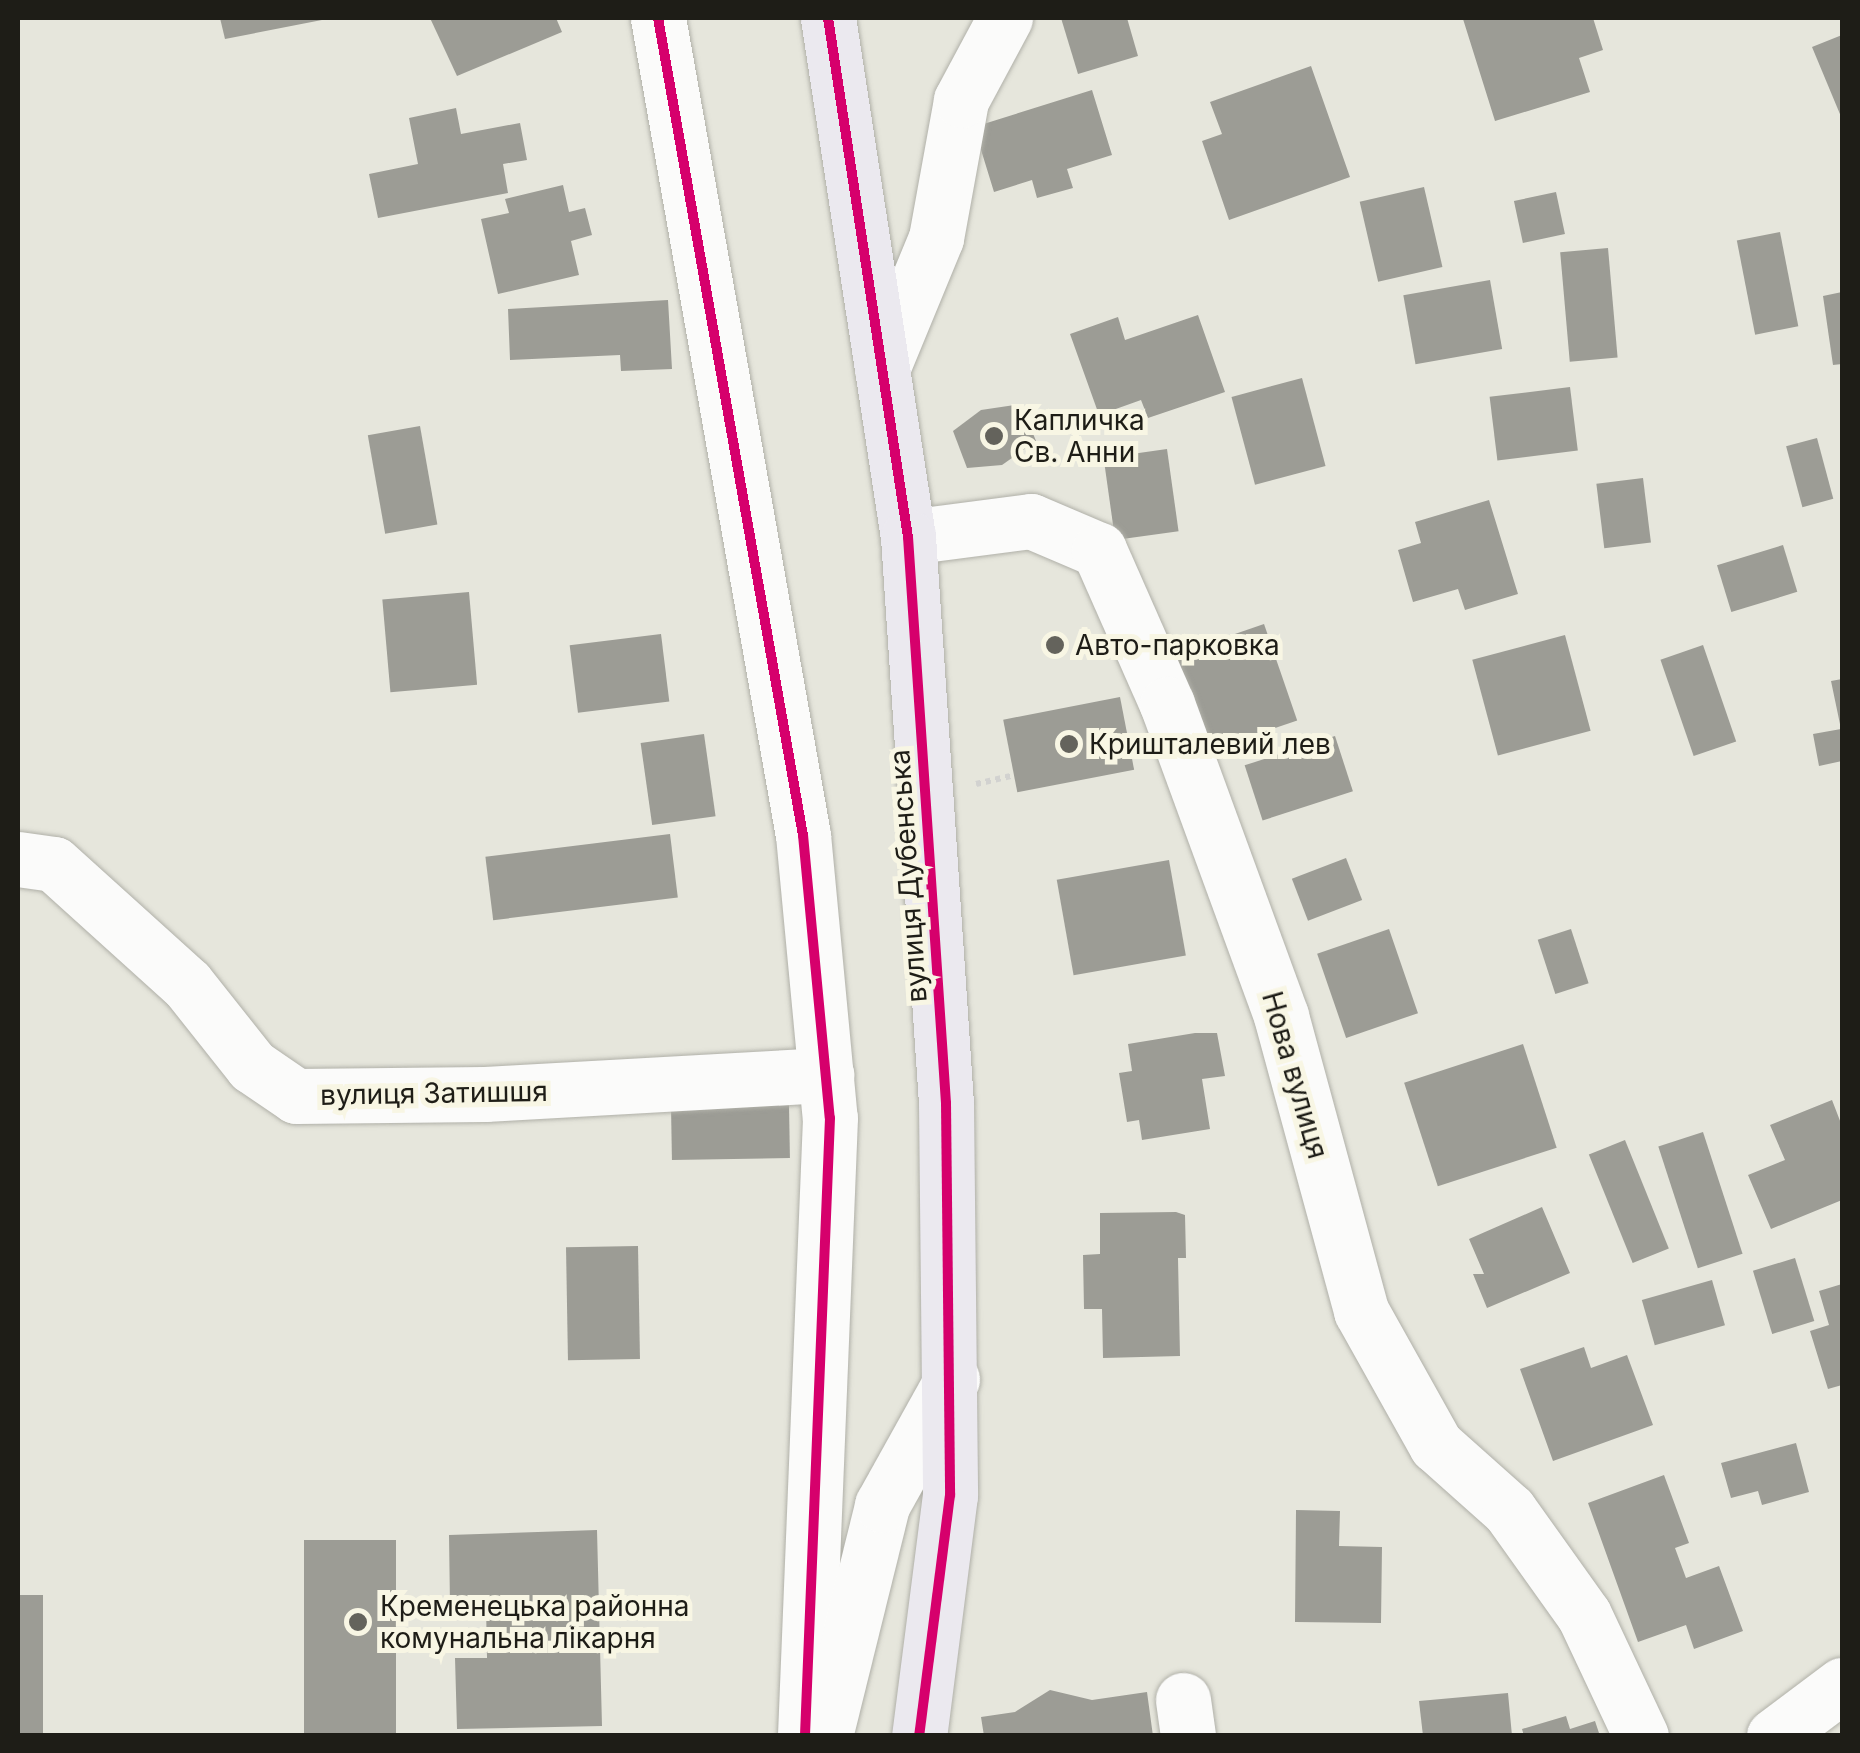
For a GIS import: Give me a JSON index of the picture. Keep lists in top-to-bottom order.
{
  "streets": {
    "main road": ["вулиця Дубенська"],
    "street": ["Нова вулиця", "вулиця Затишшя"]
  },
  "crossings": [
    ["вулиця Дубенська", "Нова вулиця"]
  ],
  "places": [
    "Капличка Св. Анни",
    "Авто-парковка",
    "Кришталевий лев",
    "Кременецька районна комунальна лікарня"
  ]
}
